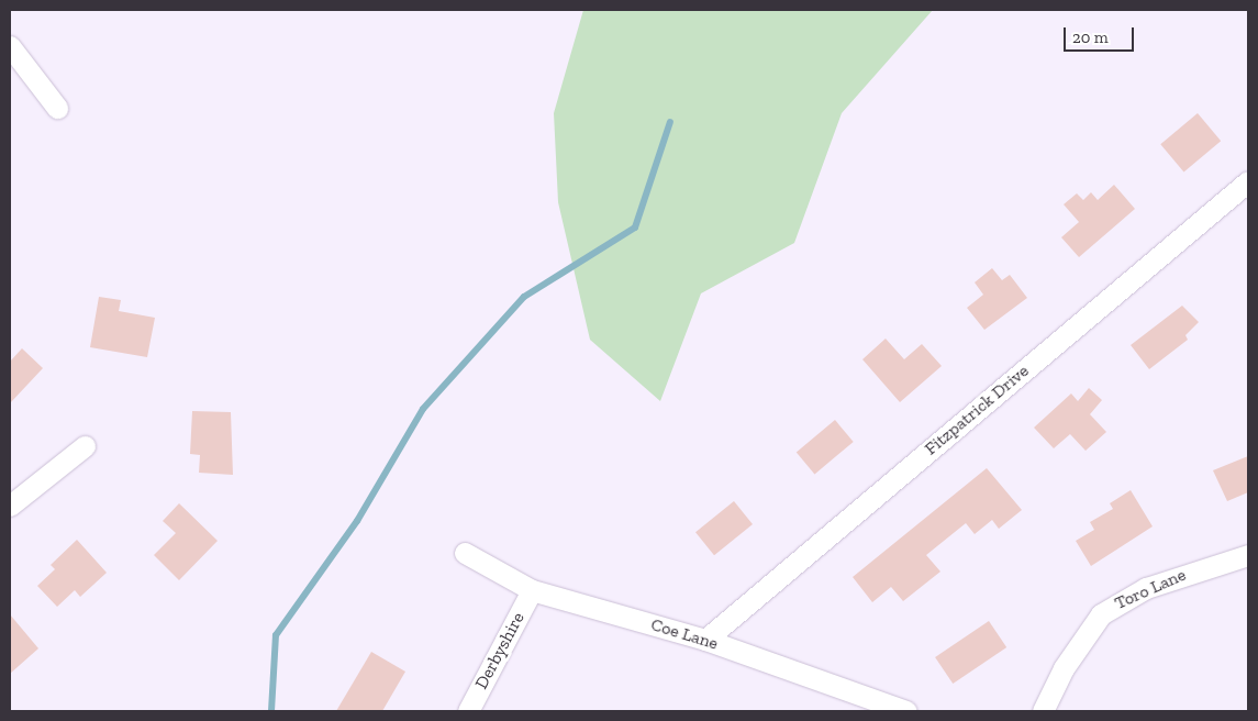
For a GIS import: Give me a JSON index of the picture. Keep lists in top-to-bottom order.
{
  "streets": {
    "street": [
      "Fitzpatrick Drive",
      "Toro Lane",
      "Coe Lane",
      "Derbyshire"
    ]
  },
  "crossings": [
    ["Fitzpatrick Drive", "Coe Lane"],
    ["Coe Lane", "Derbyshire"]
  ],
  "scale_bar": "20 m"
}
